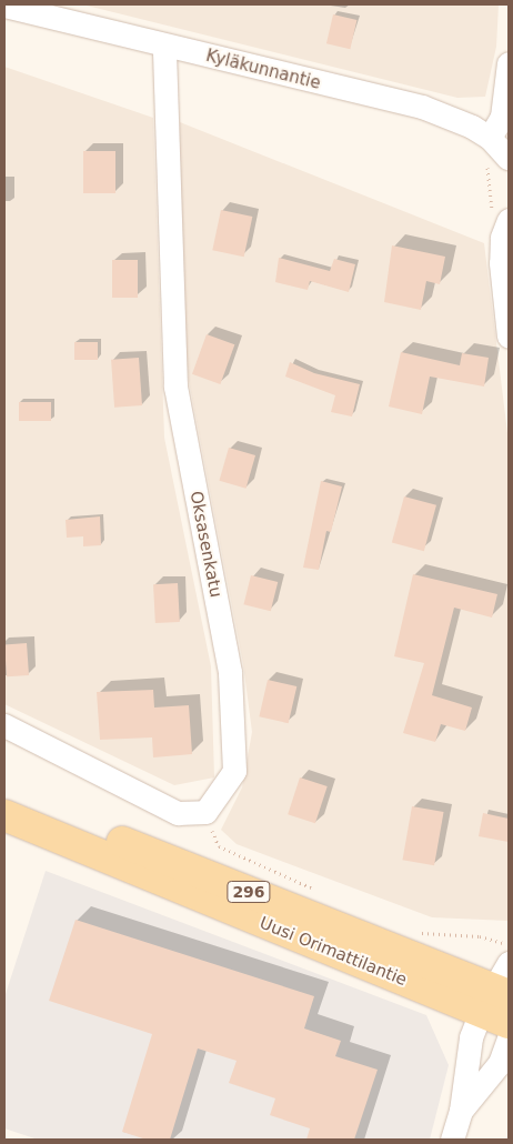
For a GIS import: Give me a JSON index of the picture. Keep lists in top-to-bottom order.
{
  "streets": {
    "main road": ["296", "Uusi Orimattilantie"],
    "street": ["Kyläkunnantie", "Oksasenkatu"]
  },
  "crossings": [
    ["Kyläkunnantie", "Oksasenkatu"]
  ]
}
